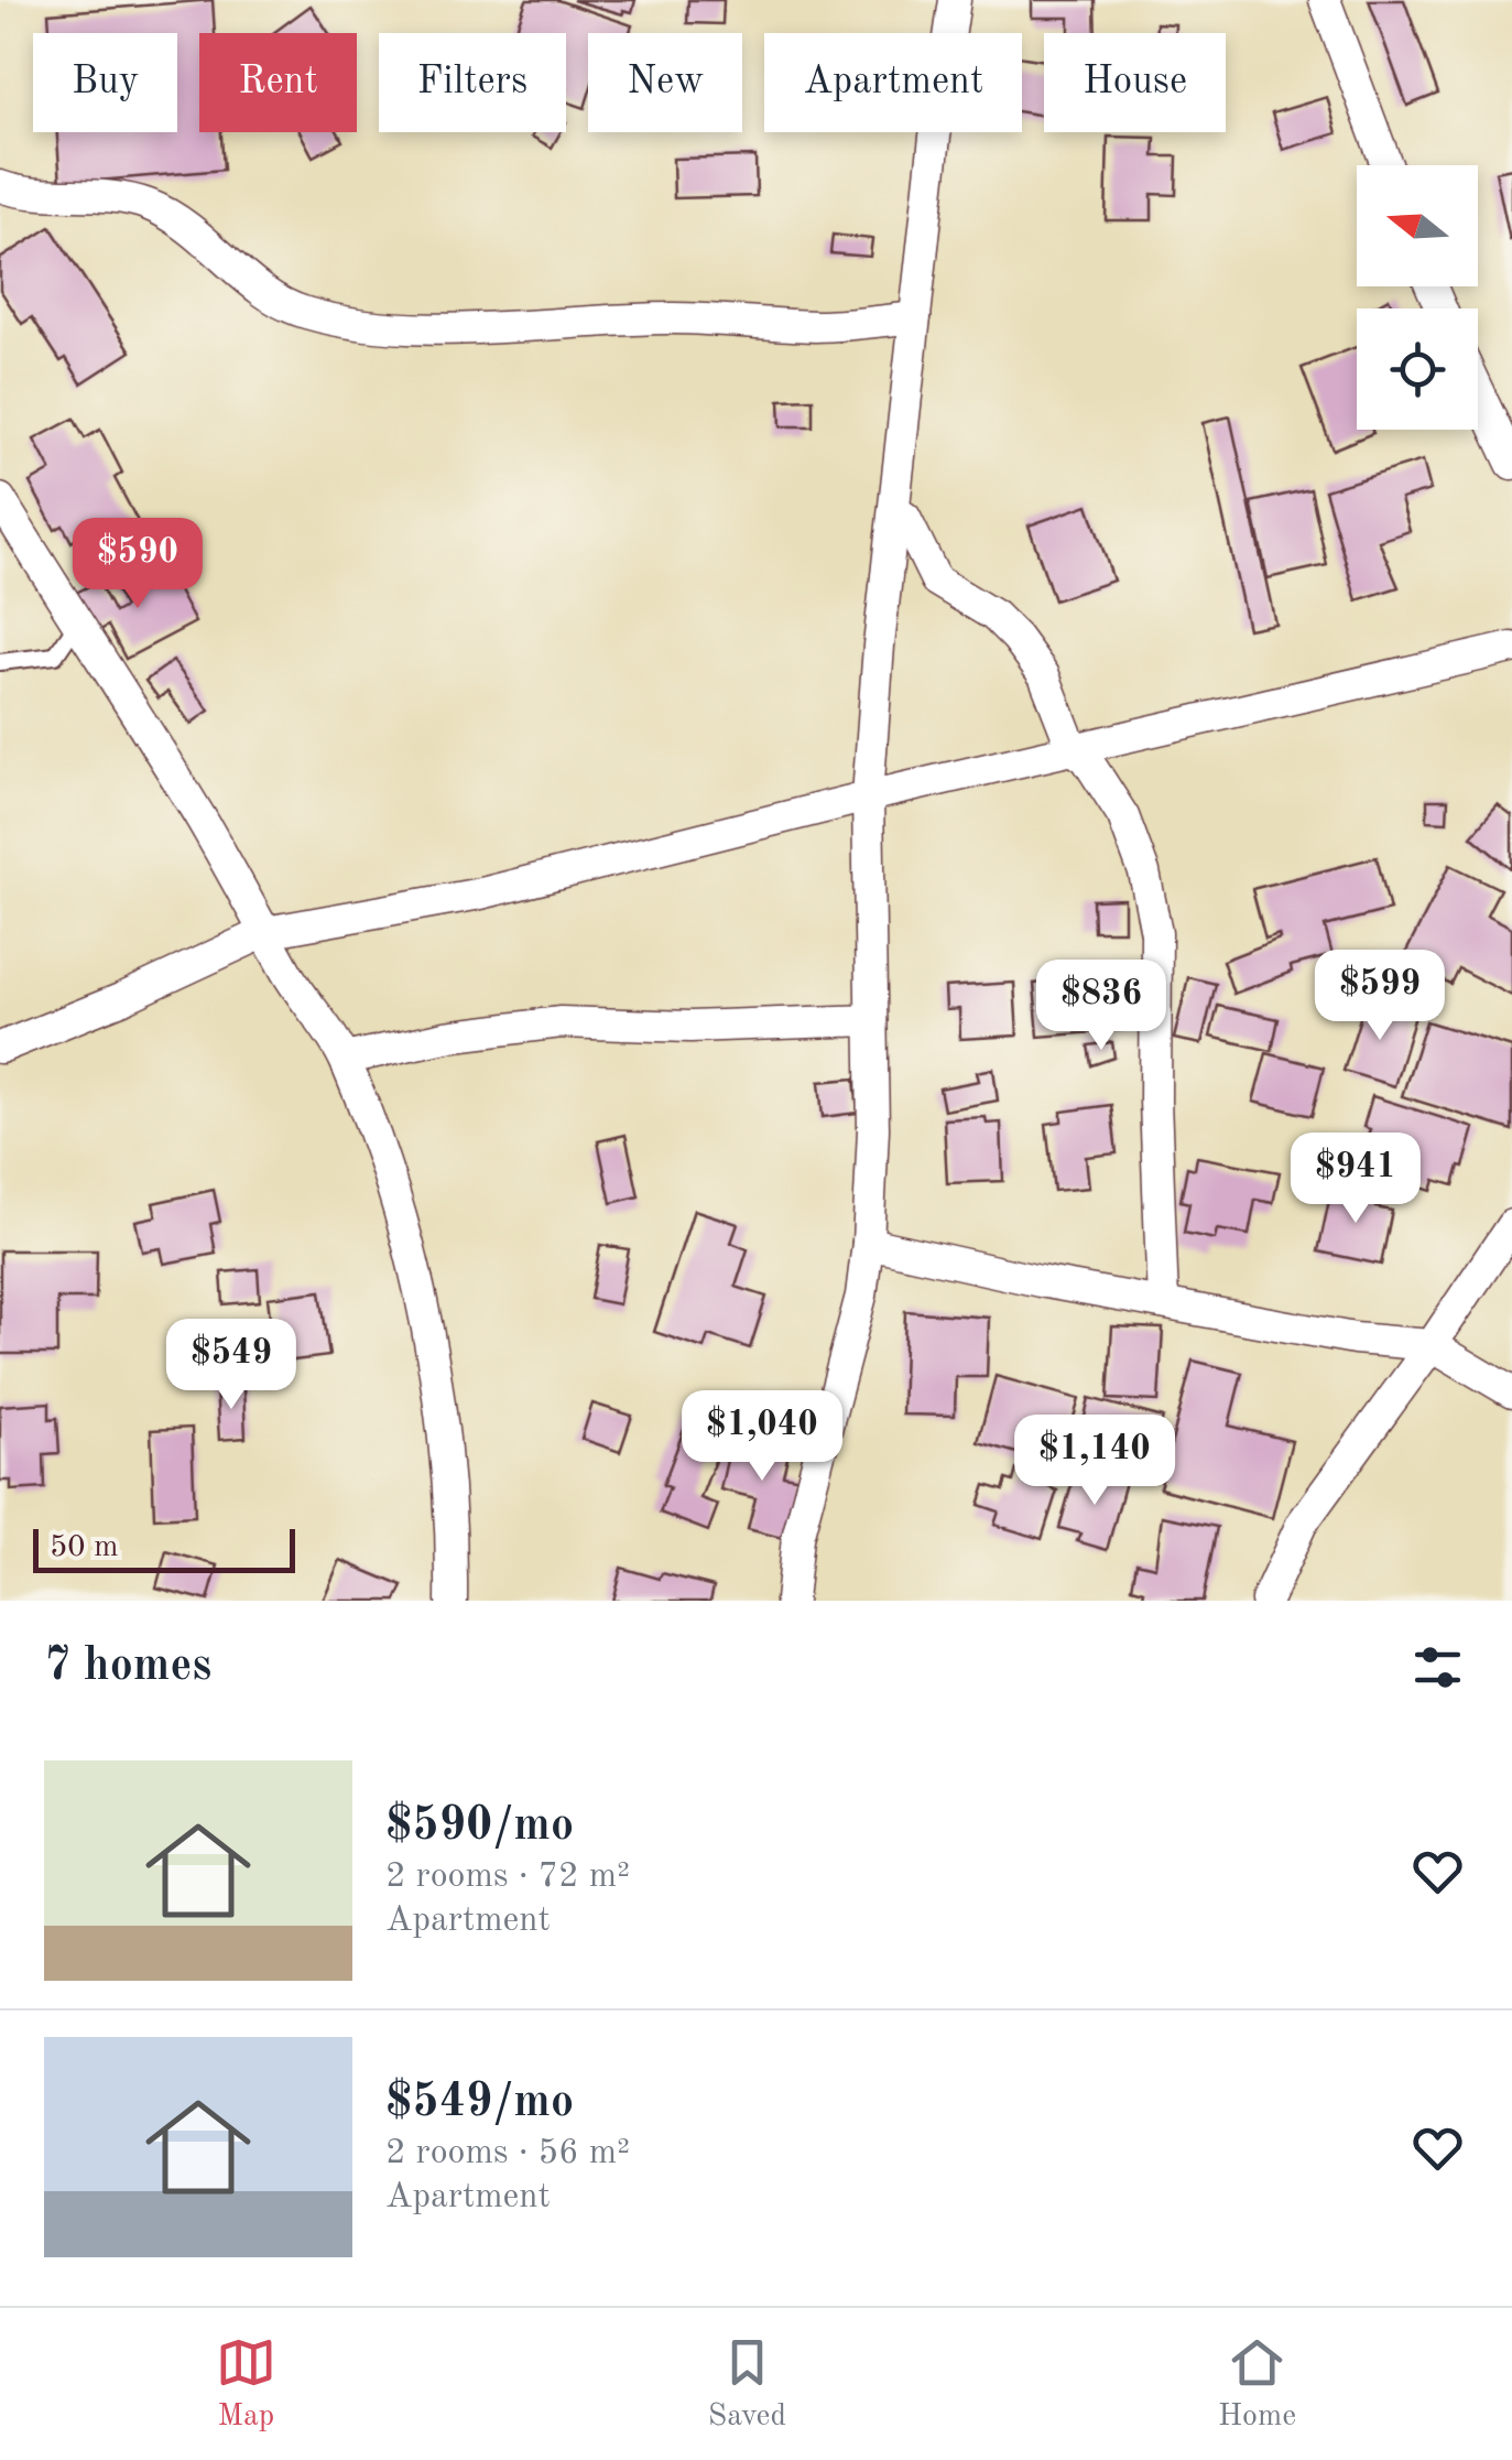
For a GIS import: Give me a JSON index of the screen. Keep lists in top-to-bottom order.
{
  "scale_bar": "50 m",
  "north": "left",
  "page": {
    "chip": [
      "Buy",
      "Rent",
      "Filters",
      "New",
      "Apartment",
      "House"
    ],
    "price": [
      "$590",
      "$599",
      "$836",
      "$941",
      "$549",
      "$1,040",
      "$1,140"
    ],
    "scale": "50 m",
    "heading": "7 homes",
    "list": [
      {
        "name": "$590/mo",
        "note": "2 rooms · 72 m² · Apartment"
      },
      {
        "name": "$549/mo",
        "note": "2 rooms · 56 m² · Apartment"
      }
    ],
    "tabs": ["Map", "Saved", "Home"]
  }
}
